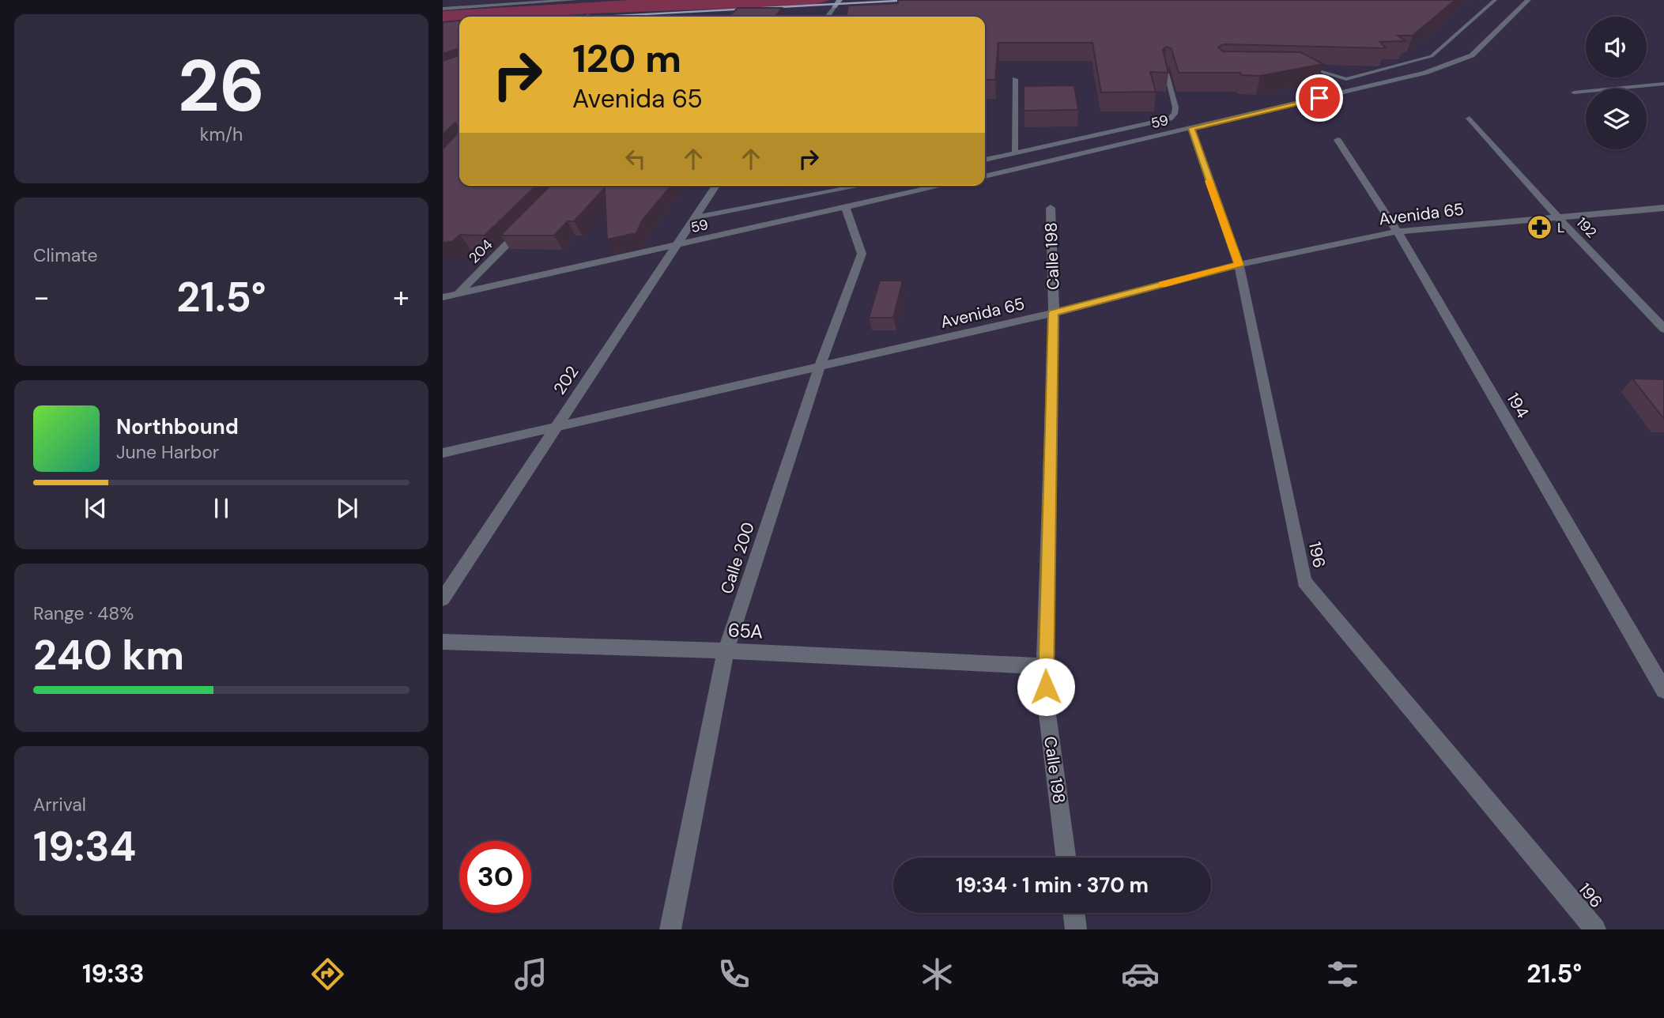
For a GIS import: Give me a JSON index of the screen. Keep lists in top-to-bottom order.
{
  "streets": {
    "street": [
      "59",
      "Avenida 65",
      "192",
      "204",
      "Calle 198",
      "202",
      "194",
      "196",
      "Calle 200",
      "65A"
    ]
  },
  "crossings": [
    ["59", "204"],
    ["59", "202"],
    ["59", "196"],
    ["59", "Calle 200"],
    ["Avenida 65", "192"],
    ["Avenida 65", "Calle 198"],
    ["Avenida 65", "202"],
    ["Avenida 65", "194"],
    ["Avenida 65", "196"],
    ["Avenida 65", "Calle 200"],
    ["Calle 198", "65A"],
    ["Calle 200", "65A"]
  ],
  "places": {
    "pharmacy": ["L"]
  },
  "page": {
    "tile": [
      ["26", "km/h"],
      "Climate",
      ["Range · 48%", "240 km"],
      ["Arrival", "19:34"]
    ],
    "turn": ["120 m", "Avenida 65"],
    "heat": ["−", "21.5°", "+"],
    "song": ["Northbound", "June Harbor"],
    "limit": "30",
    "trip": "19:34 · 1 min · 370 m",
    "tabs": ["19:33", "21.5°"]
  }
}
